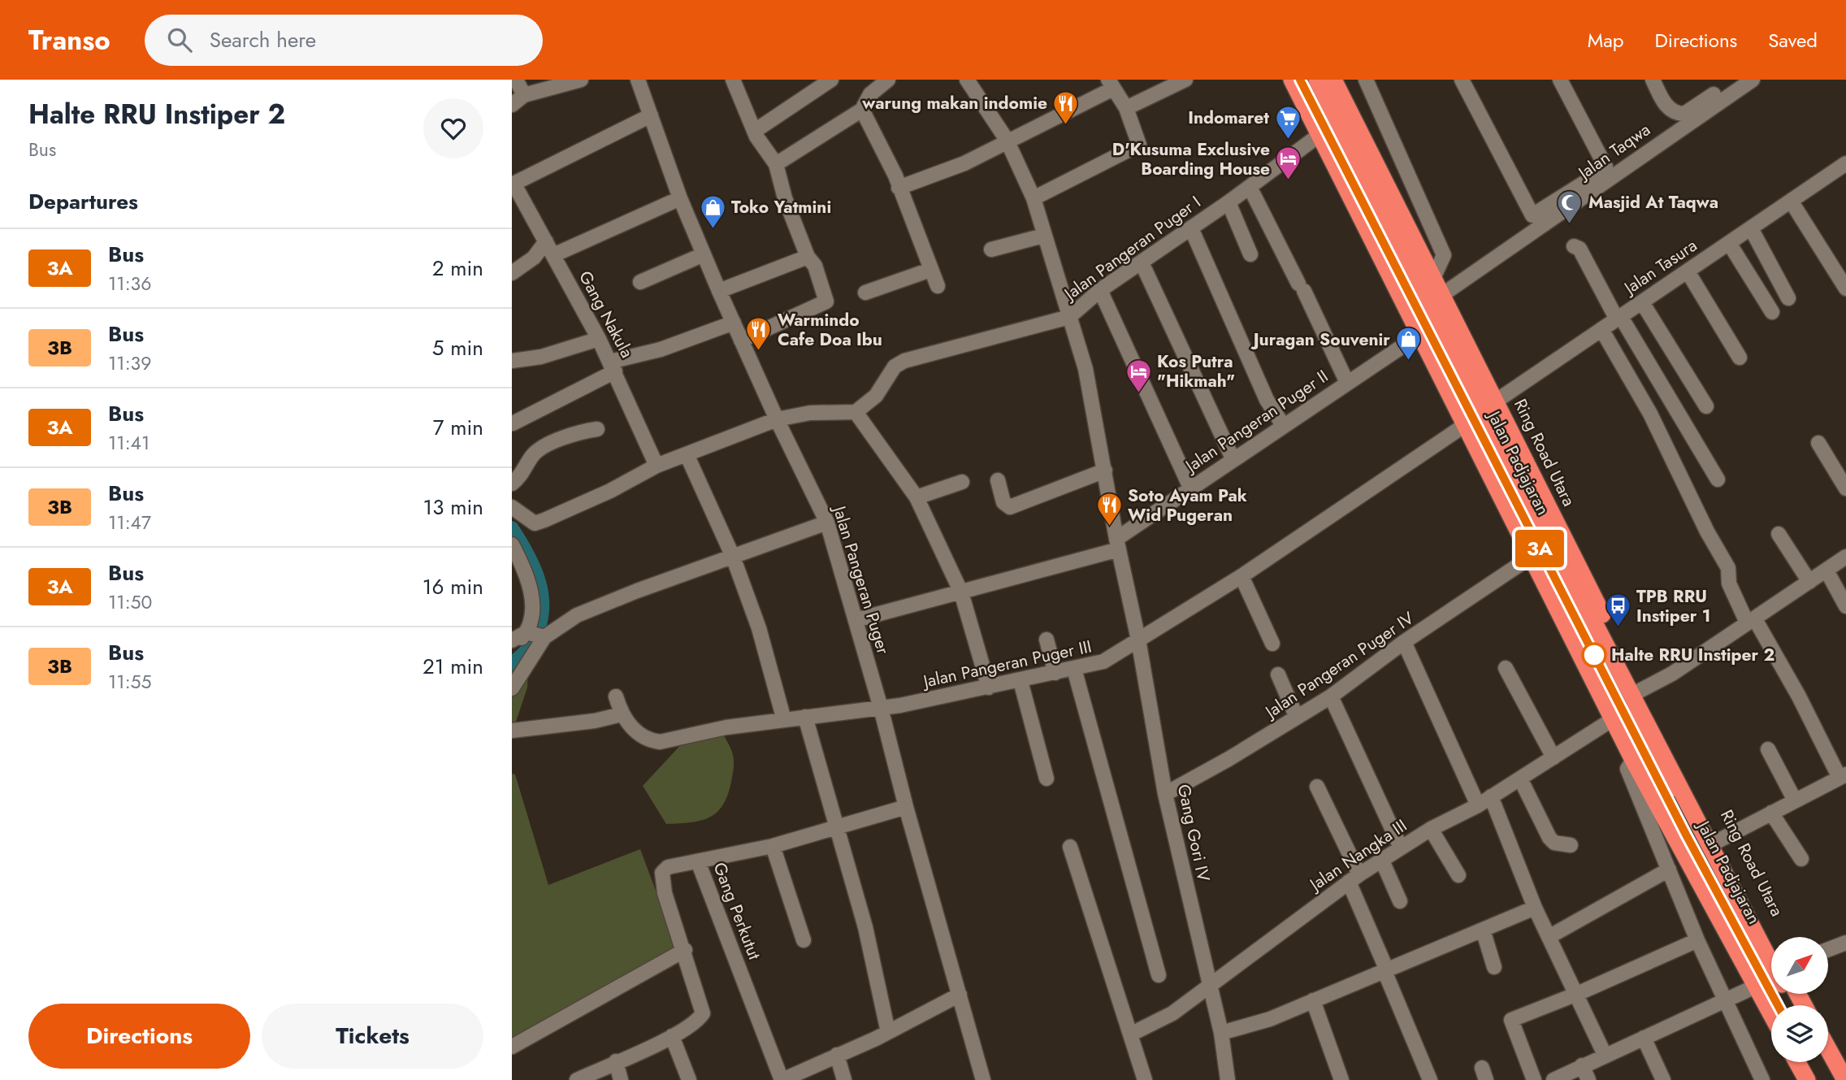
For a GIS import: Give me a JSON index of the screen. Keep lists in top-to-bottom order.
{
  "streets": {
    "highway": ["Ring Road Utara", "Jalan Padjajaran"],
    "street": [
      "Jalan Taqwa",
      "Jalan Pangeran Puger I",
      "Jalan Tasura",
      "Gang Nakula",
      "Jalan Pangeran Puger II",
      "Jalan Pangeran Puger",
      "Jalan Pangeran Puger III",
      "Jalan Pangeran Puger IV",
      "Gang Gori IV",
      "Jalan Nangka III",
      "Gang Perkutut"
    ]
  },
  "crossings": [
    ["Jalan Taqwa", "Ring Road Utara"],
    ["Jalan Pangeran Puger I", "Jalan Pangeran Puger II"],
    ["Jalan Pangeran Puger I", "Jalan Pangeran Puger III"],
    ["Jalan Pangeran Puger I", "Gang Gori IV"],
    ["Jalan Tasura", "Ring Road Utara"],
    ["Jalan Pangeran Puger II", "Jalan Pangeran Puger"],
    ["Ring Road Utara", "Jalan Padjajaran"],
    ["Jalan Pangeran Puger", "Jalan Pangeran Puger III"],
    ["Jalan Pangeran Puger", "Gang Perkutut"],
    ["Jalan Pangeran Puger III", "Gang Gori IV"],
    ["Jalan Pangeran Puger IV", "Gang Gori IV"],
    ["Gang Gori IV", "Jalan Nangka III"]
  ],
  "places": {
    "restaurant": ["warung makan indomie", "Warmindo Cafe Doa Ibu", "Soto Ayam Pak Wid Pugeran"],
    "supermarket": ["Indomaret"],
    "hotel": ["D'Kusuma Exclusive Boarding House", "Kos Putra \"Hikmah\""],
    "mosque": ["Masjid At Taqwa"],
    "shop": ["Toko Yatmini", "Juragan Souvenir"],
    "bus stop": ["TPB RRU Instiper 1"],
    "other": ["Halte RRU Instiper 2"]
  },
  "lines": ["bus line 3A"],
  "north": "top right",
  "page": {
    "header": "Transo",
    "search": "Search here",
    "nav": ["Map", "Directions", "Saved"],
    "heading": [
      ["Halte RRU Instiper 2", "Bus"],
      "Departures"
    ],
    "on_map": "3A",
    "list": [
      {
        "mark": "3A",
        "name": "Bus",
        "note": "11:36",
        "value": "2 min"
      },
      {
        "mark": "3B",
        "name": "Bus",
        "note": "11:39",
        "value": "5 min"
      },
      {
        "mark": "3A",
        "name": "Bus",
        "note": "11:41",
        "value": "7 min"
      },
      {
        "mark": "3B",
        "name": "Bus",
        "note": "11:47",
        "value": "13 min"
      },
      {
        "mark": "3A",
        "name": "Bus",
        "note": "11:50",
        "value": "16 min"
      },
      {
        "mark": "3B",
        "name": "Bus",
        "note": "11:55",
        "value": "21 min"
      }
    ],
    "buttons": ["Directions", "Tickets"]
  }
}
